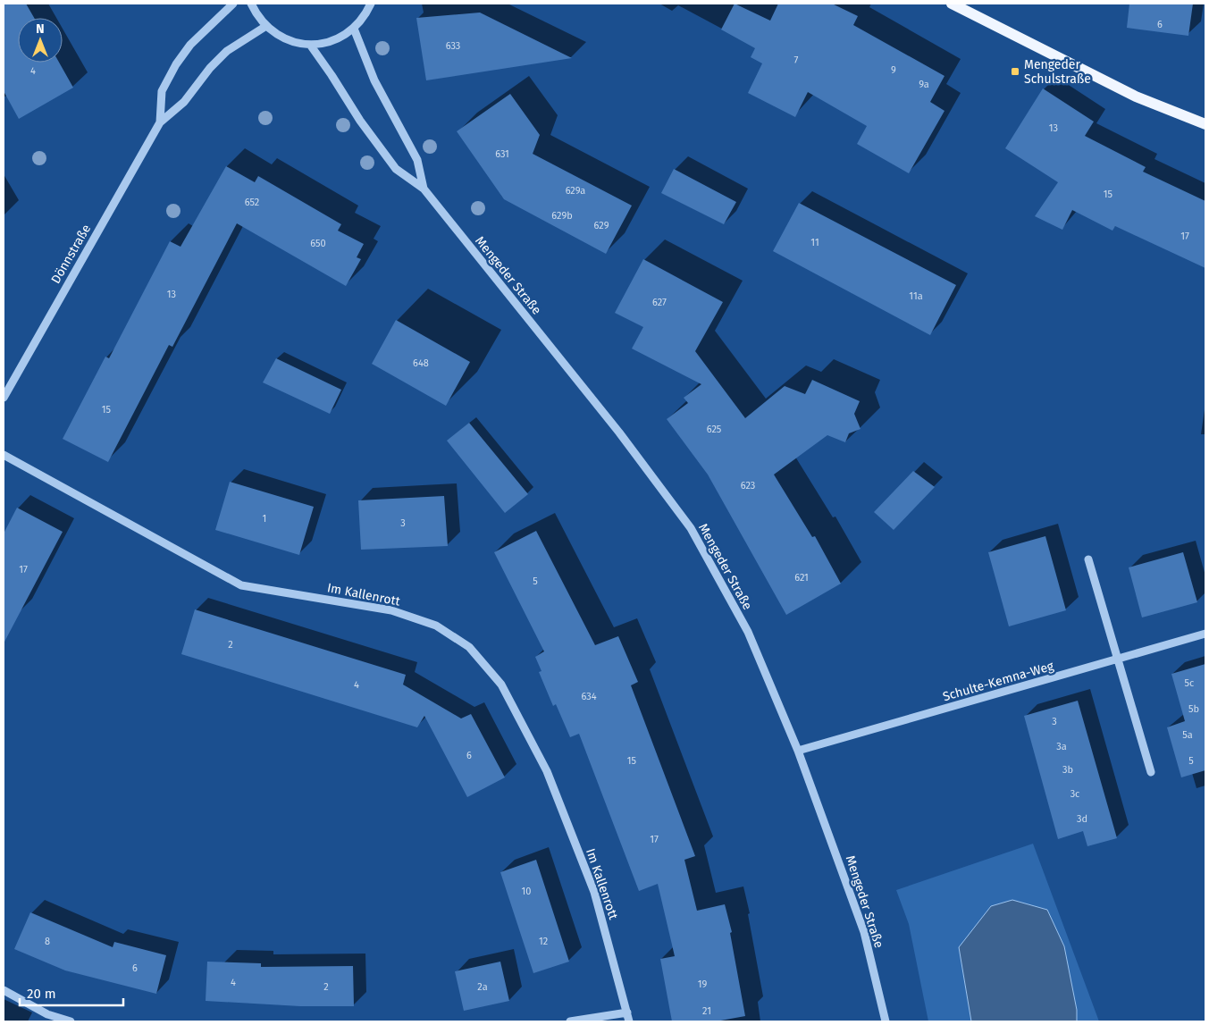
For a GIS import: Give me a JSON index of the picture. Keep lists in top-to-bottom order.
{
  "streets": {
    "street": [
      "Dönnstraße",
      "Mengeder Straße",
      "Im Kallenrott",
      "Schulte-Kemna-Weg"
    ]
  },
  "crossings": [
    ["Mengeder Straße", "Schulte-Kemna-Weg"]
  ],
  "places": {
    "transit": ["Mengeder Schulstraße"]
  },
  "house_numbers": [
    "6",
    "633",
    "7",
    "9",
    "4",
    "9a",
    "13",
    "631",
    "629a",
    "15",
    "652",
    "629b",
    "629",
    "17",
    "11",
    "650",
    "13",
    "11a",
    "627",
    "648",
    "15",
    "625",
    "623",
    "1",
    "3",
    "17",
    "621",
    "5",
    "2",
    "5c",
    "4",
    "634",
    "5b",
    "3",
    "5a",
    "3a",
    "6",
    "15",
    "5",
    "3b",
    "3c",
    "3d",
    "17",
    "10",
    "8",
    "12",
    "6",
    "4",
    "19",
    "2",
    "2a",
    "21"
  ],
  "scale_bar": "20 m",
  "north": "top"
}
